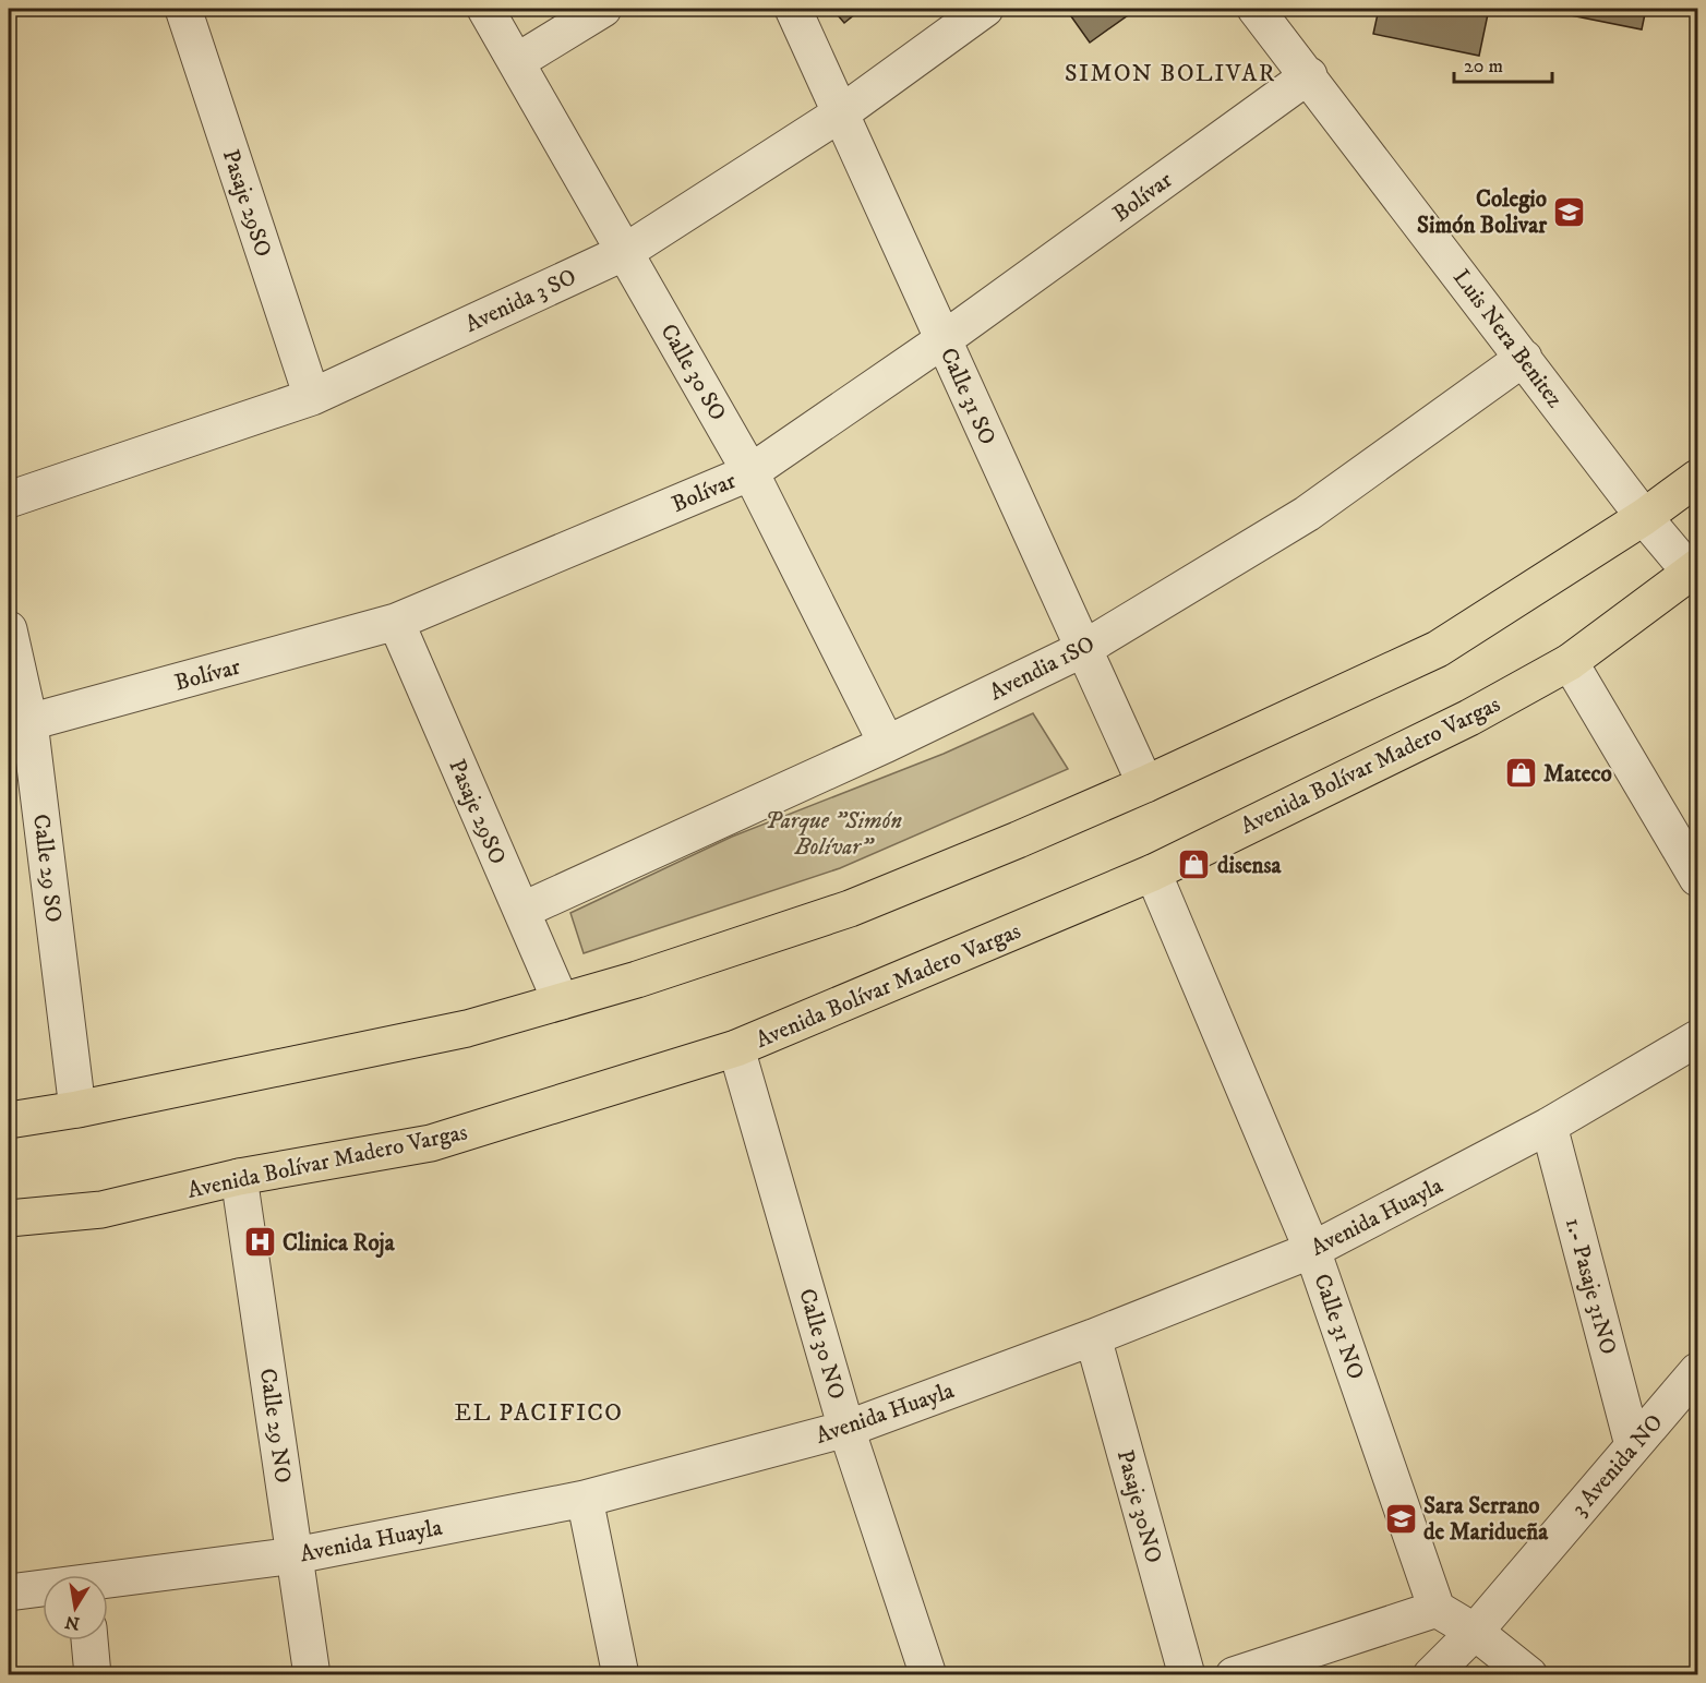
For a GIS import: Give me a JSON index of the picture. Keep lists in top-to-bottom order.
{
  "streets": {
    "main road": ["Avenida Bolívar Madero Vargas"],
    "street": [
      "Bolívar",
      "Pasaje 29SO",
      "Avenida 3 SO",
      "Luis Nera Benitez",
      "Calle 30 SO",
      "Calle 31 SO",
      "Avendia 1SO",
      "Calle 29 SO",
      "Avenida Huayla",
      "1.- Pasaje 31NO",
      "Calle 31 NO",
      "Calle 30 NO",
      "Calle 29 NO",
      "3 Avenida NO",
      "Pasaje 30NO"
    ]
  },
  "crossings": [
    ["Bolívar", "Pasaje 29SO"],
    ["Bolívar", "Luis Nera Benitez"],
    ["Bolívar", "Calle 30 SO"],
    ["Bolívar", "Calle 31 SO"],
    ["Bolívar", "Calle 29 SO"],
    ["Pasaje 29SO", "Avenida 3 SO"],
    ["Pasaje 29SO", "Avendia 1SO"],
    ["Avenida 3 SO", "Calle 30 SO"],
    ["Avenida 3 SO", "Calle 31 SO"],
    ["Luis Nera Benitez", "Avendia 1SO"],
    ["Luis Nera Benitez", "Avenida Bolívar Madero Vargas"],
    ["Calle 30 SO", "Avendia 1SO"],
    ["Calle 31 SO", "Avendia 1SO"],
    ["Avenida Bolívar Madero Vargas", "Calle 31 NO"],
    ["Avenida Bolívar Madero Vargas", "Calle 30 NO"],
    ["Avenida Bolívar Madero Vargas", "Calle 29 NO"],
    ["Avenida Huayla", "1.- Pasaje 31NO"],
    ["Avenida Huayla", "Calle 31 NO"],
    ["Avenida Huayla", "Calle 30 NO"],
    ["Avenida Huayla", "Calle 29 NO"],
    ["Avenida Huayla", "Pasaje 30NO"],
    ["1.- Pasaje 31NO", "3 Avenida NO"]
  ],
  "districts": ["SIMON BOLIVAR", "EL PACIFICO"],
  "parks": ["Parque \"Simón Bolívar\""],
  "places": {
    "school or university": ["Colegio Simón Bolivar", "Sara Serrano de Maridueña"],
    "shop": ["Mateco", "disensa"],
    "hospital": ["Clinica Roja"]
  },
  "scale_bar": "20 m",
  "north": "bottom"
}
